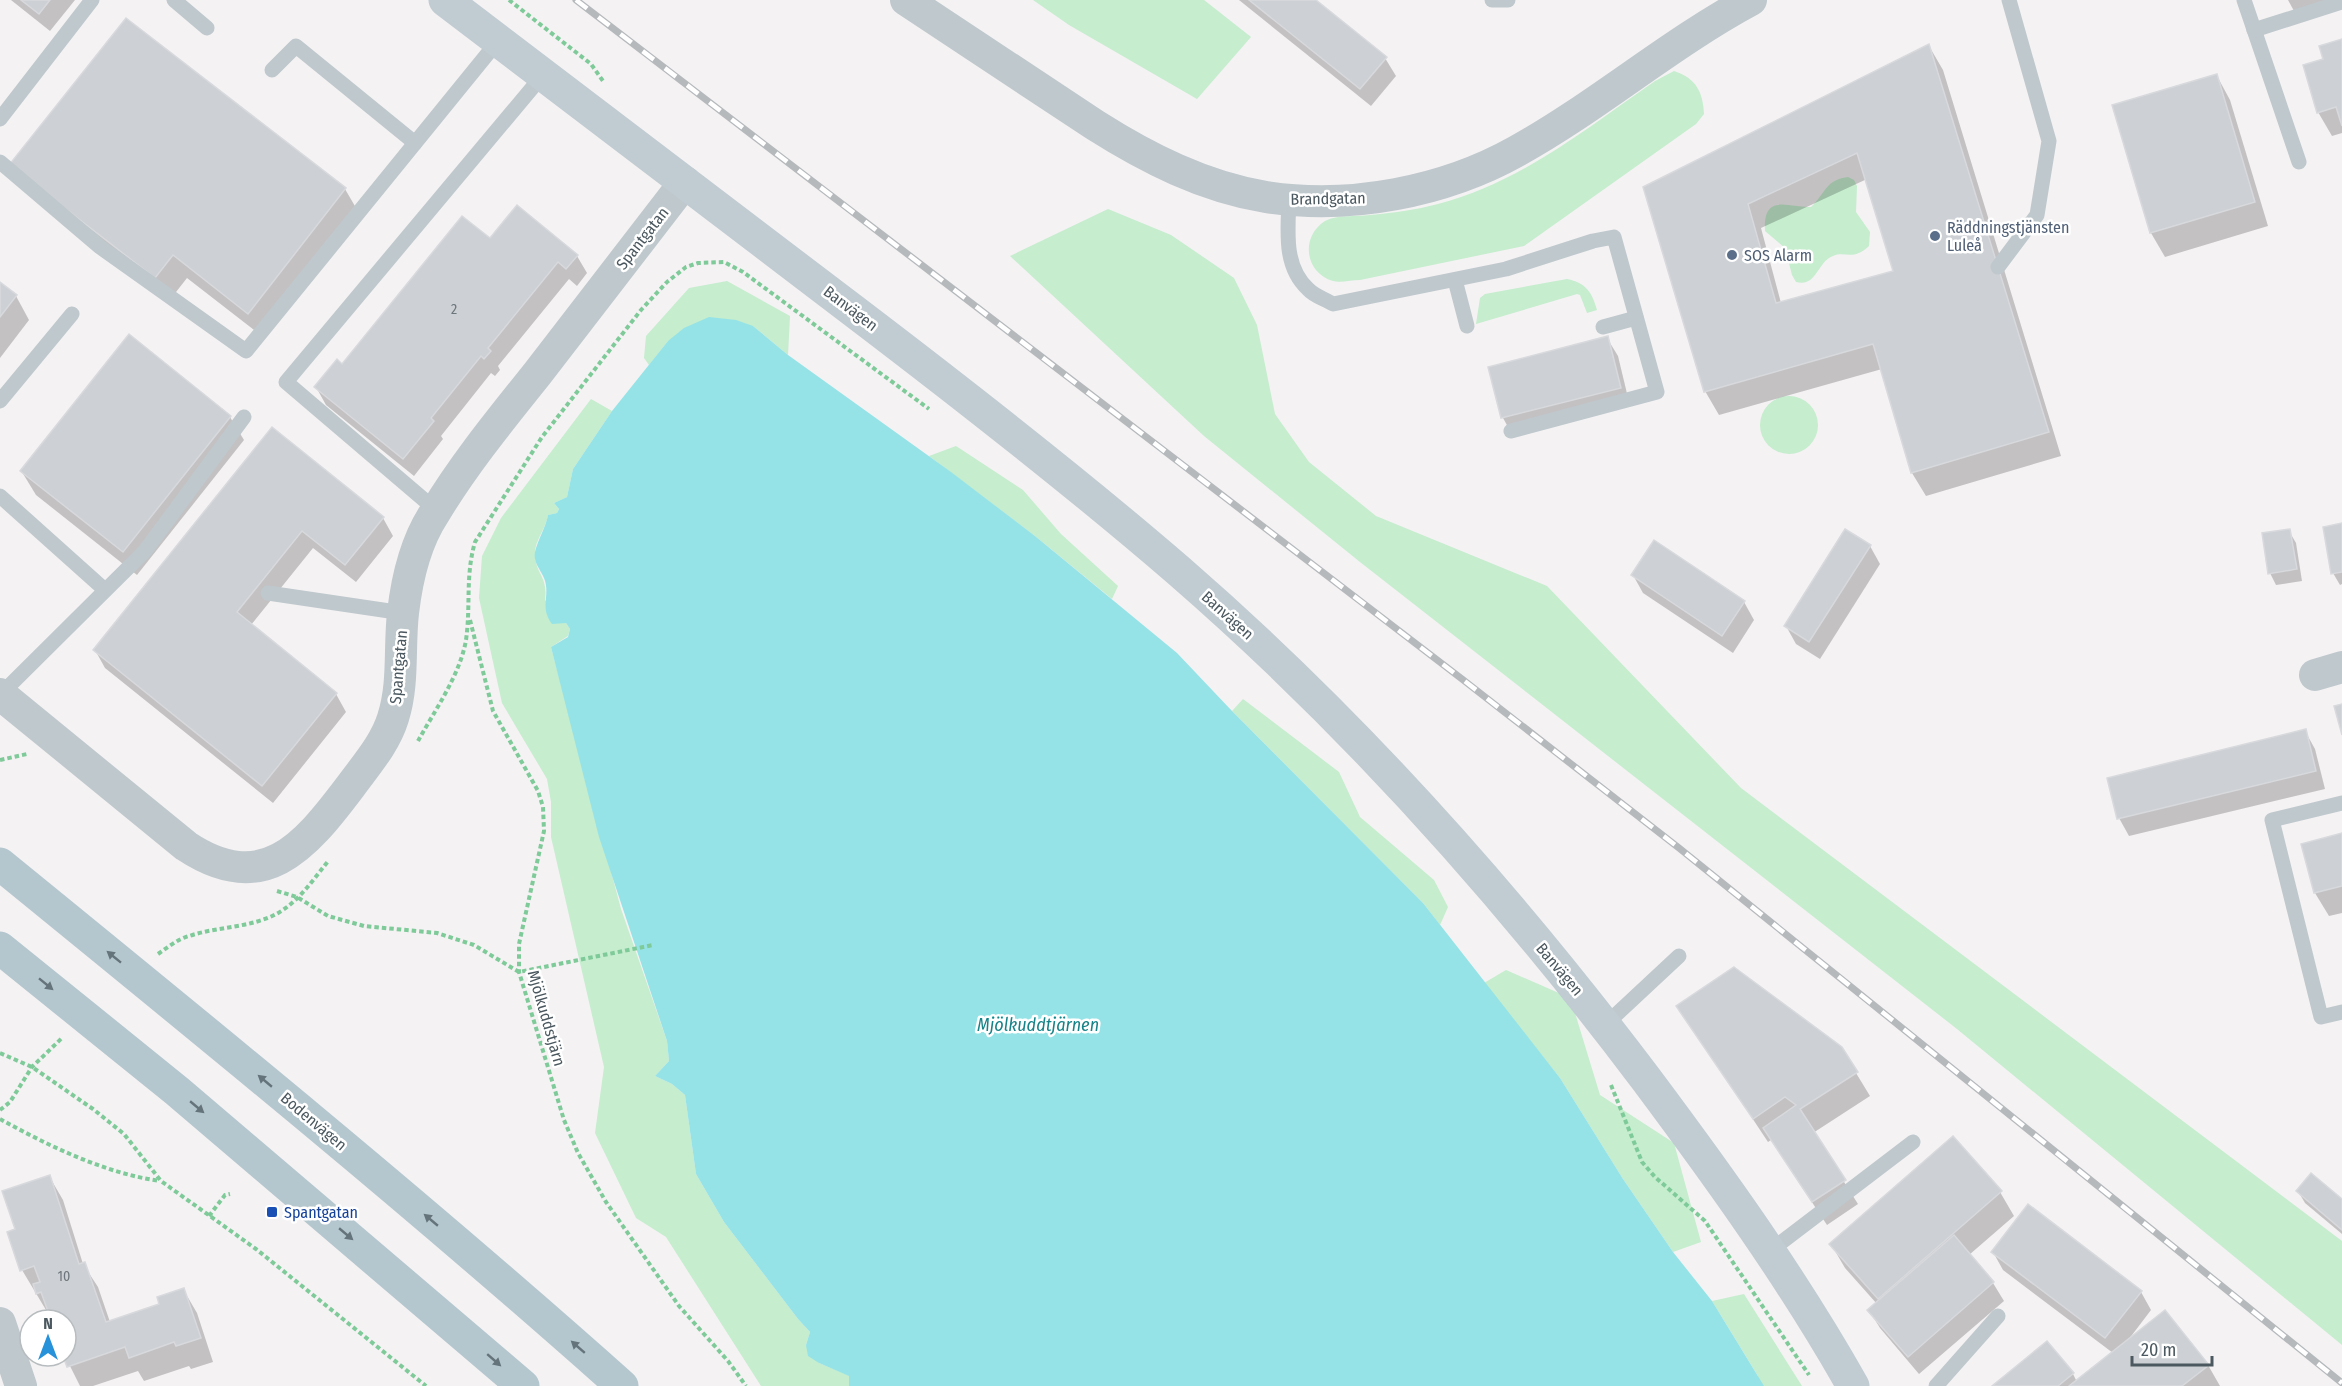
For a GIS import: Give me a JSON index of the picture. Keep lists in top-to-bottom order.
{
  "streets": {
    "main road": ["Bodenvägen"],
    "street": ["Brandgatan", "Spantgatan", "Banvägen"],
    "path": ["Mjölkuddstjärn"]
  },
  "crossings": [
    ["Spantgatan", "Banvägen"]
  ],
  "water": ["Mjölkuddtjärnen"],
  "places": {
    "other": ["Räddningstjänsten Luleå", "SOS Alarm"],
    "transit": ["Spantgatan"]
  },
  "house_numbers": ["2", "10"],
  "scale_bar": "20 m",
  "north": "top"
}
